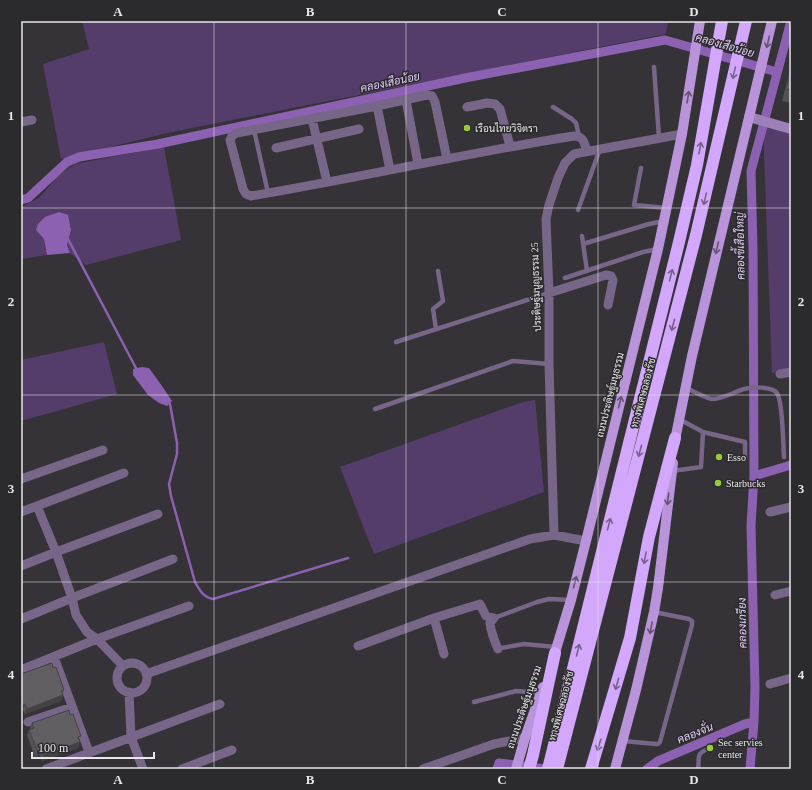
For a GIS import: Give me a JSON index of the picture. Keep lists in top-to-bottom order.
{
  "streets": {
    "highway": ["ทางพิเศษฉลองรัช"],
    "main road": ["ถนนประดิษฐ์มนูธรรม"],
    "street": ["ประดิษฐ์มนูญธรรม 25"]
  },
  "crossings": [
    ["ประดิษฐ์มนูญธรรม 25", "ถนนประดิษฐ์มนูธรรม"]
  ],
  "water": [
    "คลองเสือน้อย",
    "คลองขี้เสือใหญ่",
    "คลองเกรียง",
    "คลองจั่น"
  ],
  "places": [
    "เรือนไทยวิจิตรา",
    "Esso",
    "Starbucks",
    "Sec servies center"
  ],
  "scale_bar": "100 m",
  "grid": {
    "columns": [
      "A",
      "B",
      "C",
      "D"
    ],
    "rows": [
      "1",
      "2",
      "3",
      "4"
    ]
  }
}
